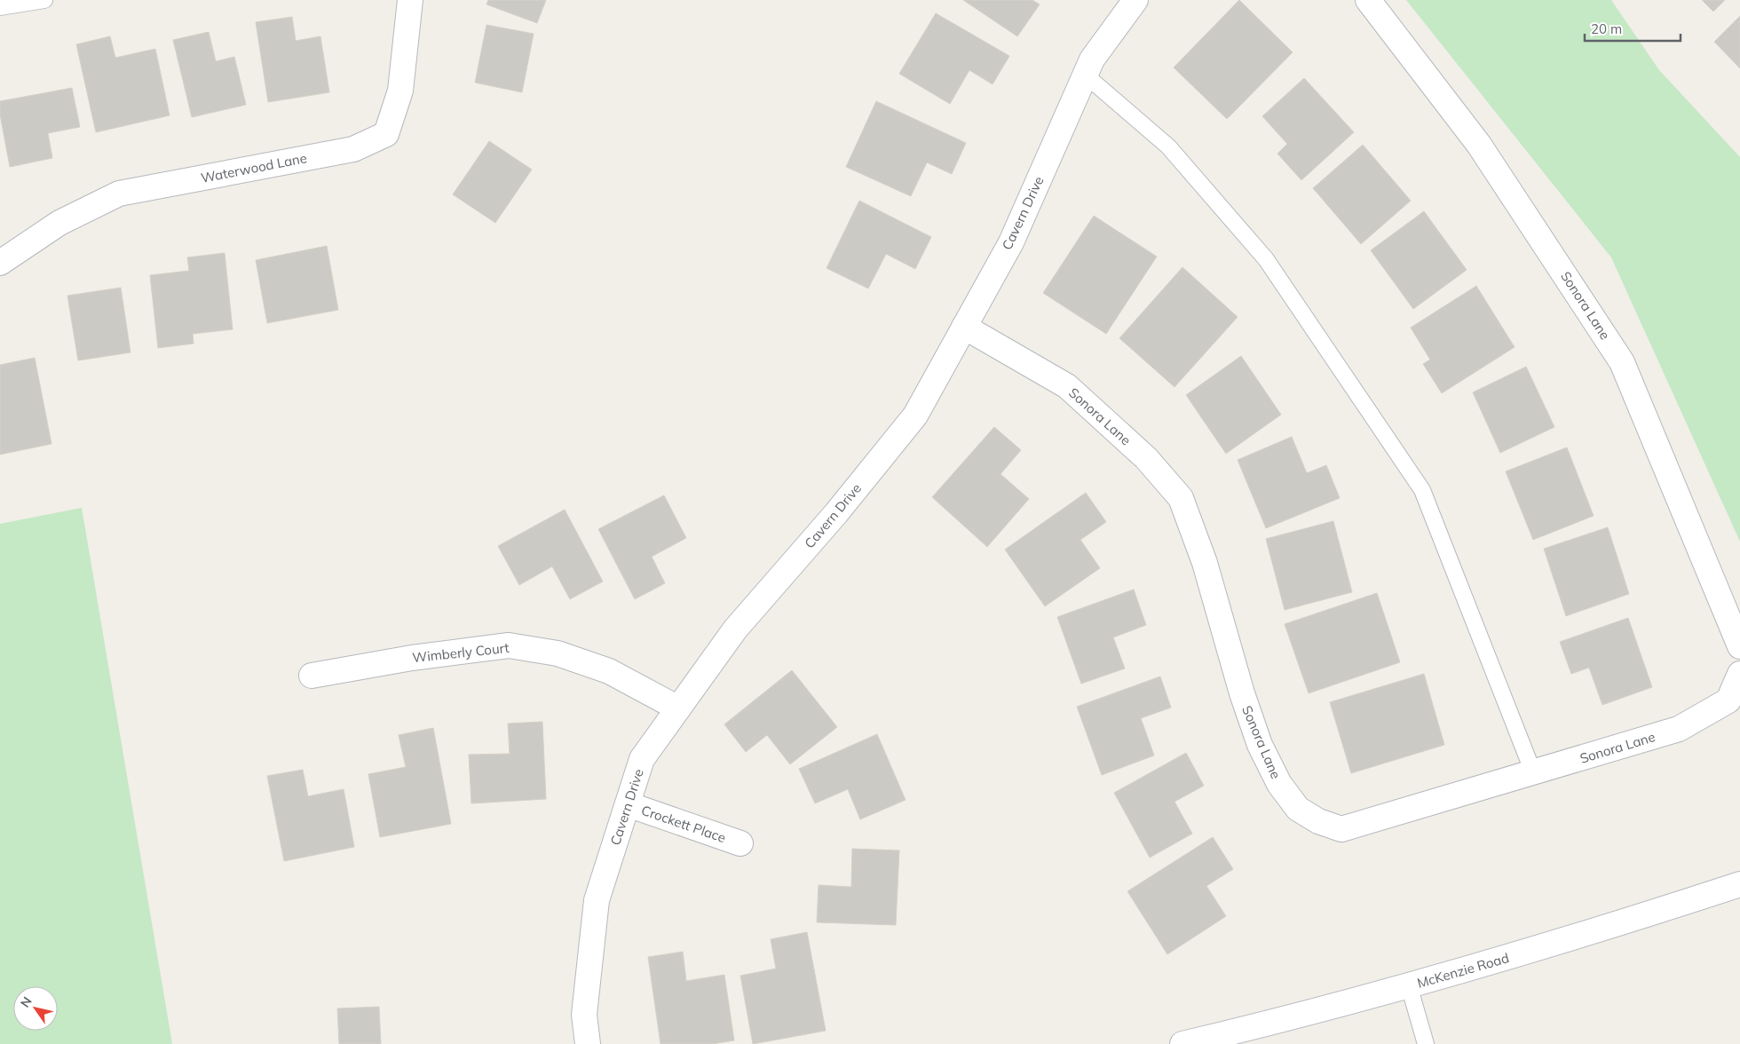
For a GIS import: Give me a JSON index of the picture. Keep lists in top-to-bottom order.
{
  "streets": {
    "street": [
      "Waterwood Lane",
      "Cavern Drive",
      "Sonora Lane",
      "Wimberly Court",
      "Crockett Place",
      "McKenzie Road"
    ]
  },
  "crossings": [
    ["Cavern Drive", "Sonora Lane"],
    ["Cavern Drive", "Wimberly Court"],
    ["Cavern Drive", "Crockett Place"]
  ],
  "scale_bar": "20 m",
  "north": "top left"
}
